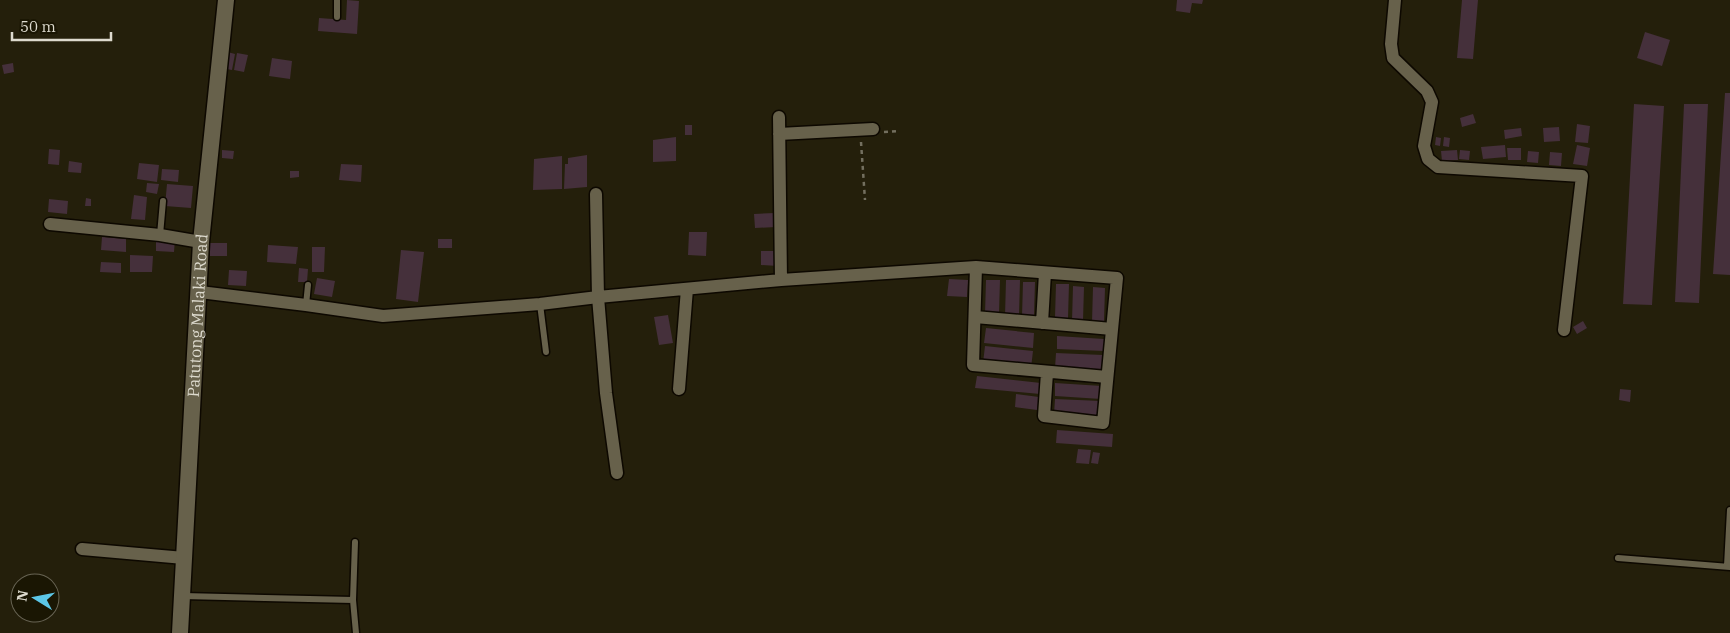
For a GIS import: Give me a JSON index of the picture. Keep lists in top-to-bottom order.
{
  "streets": {
    "street": ["Patutong Malaki Road"]
  },
  "scale_bar": "50 m",
  "north": "left"
}
